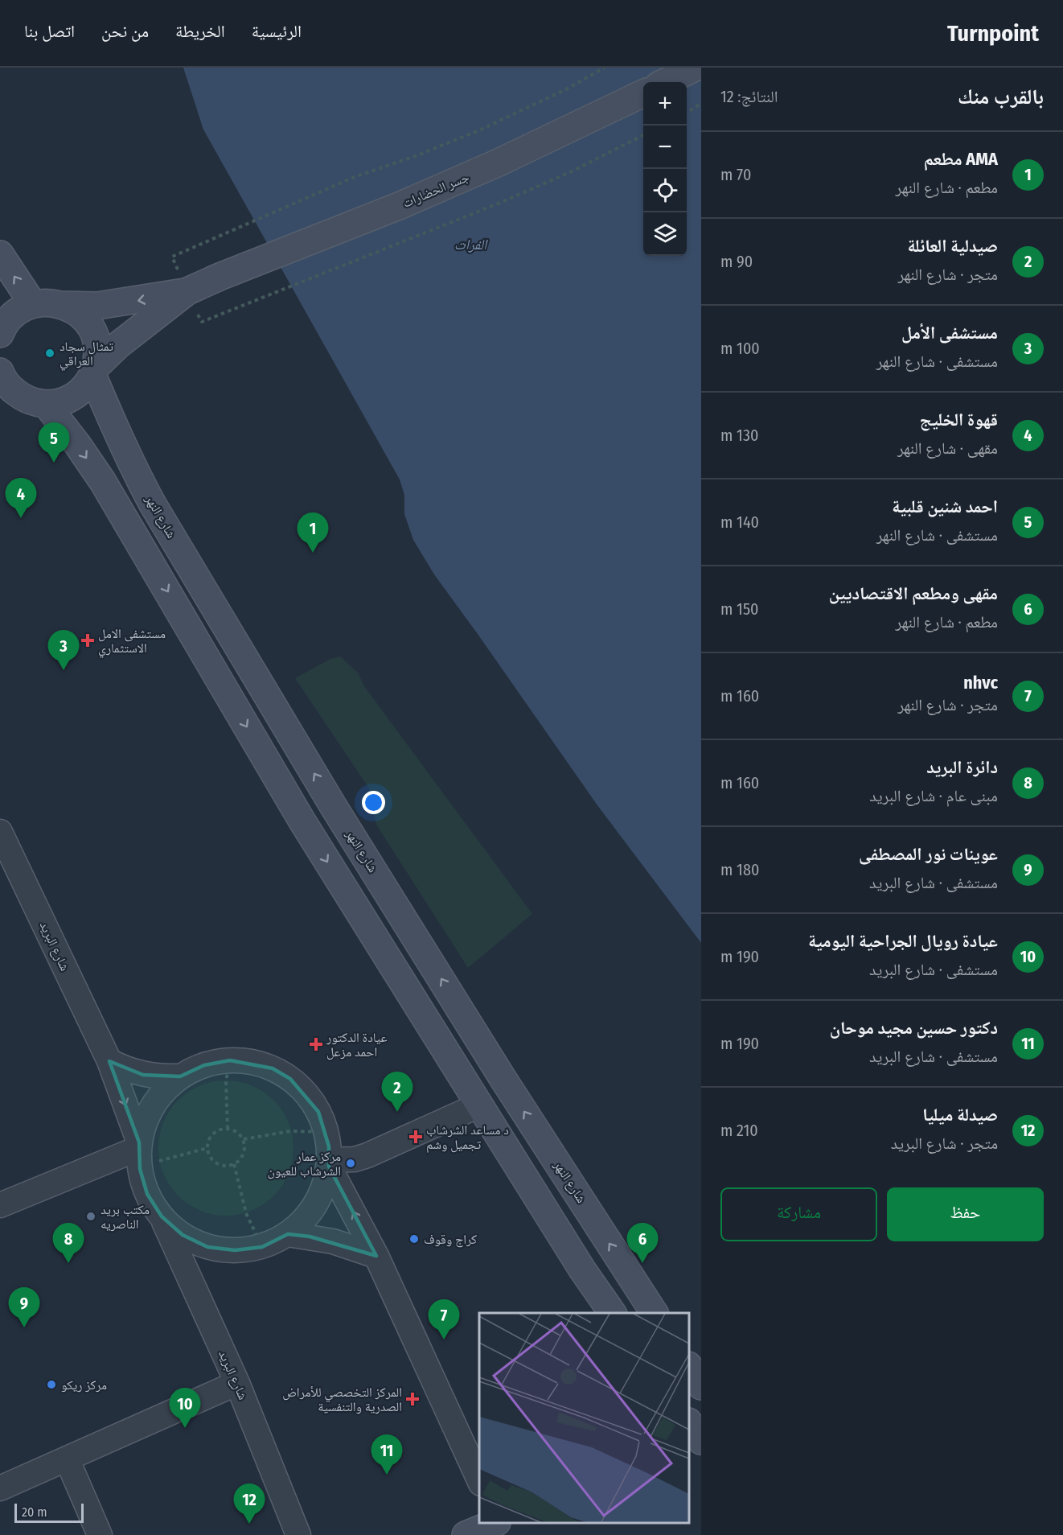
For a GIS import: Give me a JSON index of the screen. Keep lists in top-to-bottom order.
{
  "streets": {
    "main road": ["جسر الحضارات", "شارع النهر"],
    "street": ["شارع البريد"]
  },
  "water": ["الفرات"],
  "places": {
    "other": [
      "تمثال سجاد العراقي",
      "مركز عمار الشرشاب للعيون",
      "مكتب بريد الناصريه",
      "كراج وقوف",
      "مركز ريكو"
    ],
    "health": [
      "مستشفى الامل الاستثماري",
      "عيادة الدكتور احمد مزعل",
      "د مساعد الشرشاب تجميل وشم",
      "المركز التخصصي للأمراض الصدرية والتنفسية"
    ]
  },
  "scale_bar": "20 m",
  "page": {
    "header": "Turnpoint",
    "nav": [
      "الرئيسية",
      "الخريطة",
      "من نحن",
      "اتصل بنا"
    ],
    "heading": ["بالقرب منك", "النتائج: 12"],
    "map_buttons": ["+", "−"],
    "list": [
      {
        "mark": "1",
        "name": "AMA مطعم",
        "note": "مطعم · شارع النهر",
        "value": "70 m"
      },
      {
        "mark": "2",
        "name": "صيدلية العائلة",
        "note": "متجر · شارع النهر",
        "value": "90 m"
      },
      {
        "mark": "3",
        "name": "مستشفى الأمل",
        "note": "مستشفى · شارع النهر",
        "value": "100 m"
      },
      {
        "mark": "4",
        "name": "قهوة الخليج",
        "note": "مقهى · شارع النهر",
        "value": "130 m"
      },
      {
        "mark": "5",
        "name": "احمد شنين قلبية",
        "note": "مستشفى · شارع النهر",
        "value": "140 m"
      },
      {
        "mark": "6",
        "name": "مقهى ومطعم الاقتصاديين",
        "note": "مطعم · شارع النهر",
        "value": "150 m"
      },
      {
        "mark": "7",
        "name": "nhvc",
        "note": "متجر · شارع النهر",
        "value": "160 m"
      },
      {
        "mark": "8",
        "name": "دائرة البريد",
        "note": "مبنى عام · شارع البريد",
        "value": "160 m"
      },
      {
        "mark": "9",
        "name": "عوينات نور المصطفى",
        "note": "مستشفى · شارع البريد",
        "value": "180 m"
      },
      {
        "mark": "10",
        "name": "عيادة رويال الجراحية اليومية",
        "note": "مستشفى · شارع البريد",
        "value": "190 m"
      },
      {
        "mark": "11",
        "name": "دكتور حسين مجيد موحان",
        "note": "مستشفى · شارع البريد",
        "value": "190 m"
      },
      {
        "mark": "12",
        "name": "صيدلة ميليا",
        "note": "متجر · شارع البريد",
        "value": "210 m"
      }
    ],
    "pins": [
      "5",
      "4",
      "1",
      "3",
      "2",
      "6",
      "8",
      "9",
      "7",
      "10",
      "11",
      "12"
    ],
    "buttons": ["حفظ", "مشاركة"],
    "scale": "20 m"
  }
}
